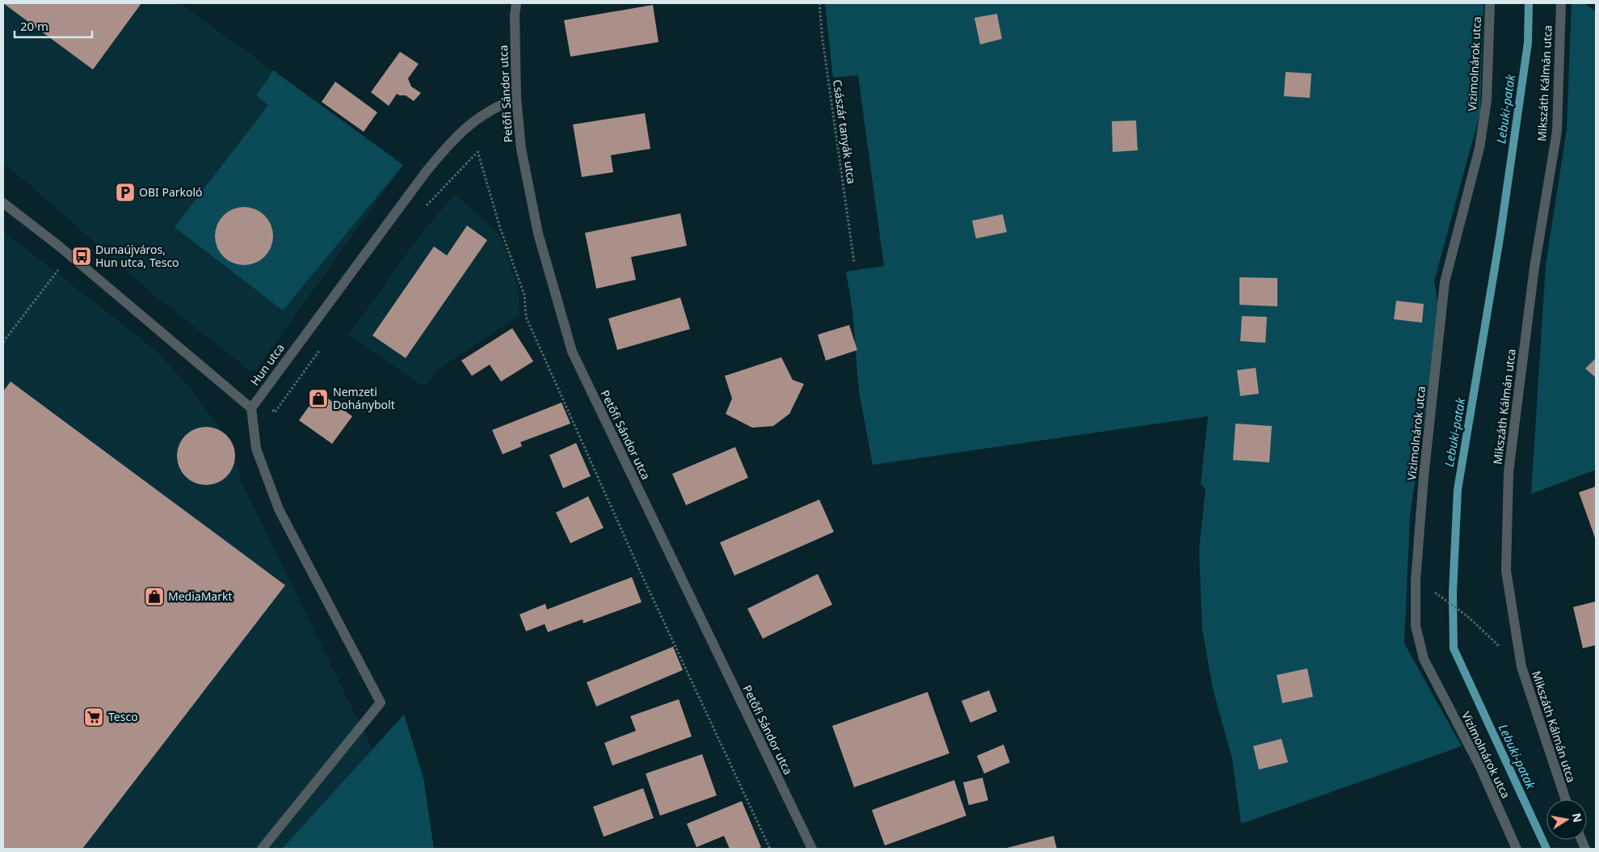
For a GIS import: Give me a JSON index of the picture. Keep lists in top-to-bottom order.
{
  "streets": {
    "street": [
      "Vizimolnárok utca",
      "Mikszáth Kálmán utca",
      "Petőfi Sándor utca",
      "Hun utca"
    ],
    "path": ["Császár tanyák utca"]
  },
  "crossings": [
    ["Petőfi Sándor utca", "Hun utca"]
  ],
  "water": ["Lebuki-patak"],
  "places": {
    "parking": ["OBI Parkoló"],
    "bus stop": ["Dunaújváros, Hun utca, Tesco"],
    "shop": ["Nemzeti Dohánybolt", "MediaMarkt"],
    "supermarket": ["Tesco"]
  },
  "scale_bar": "20 m",
  "north": "right"
}
